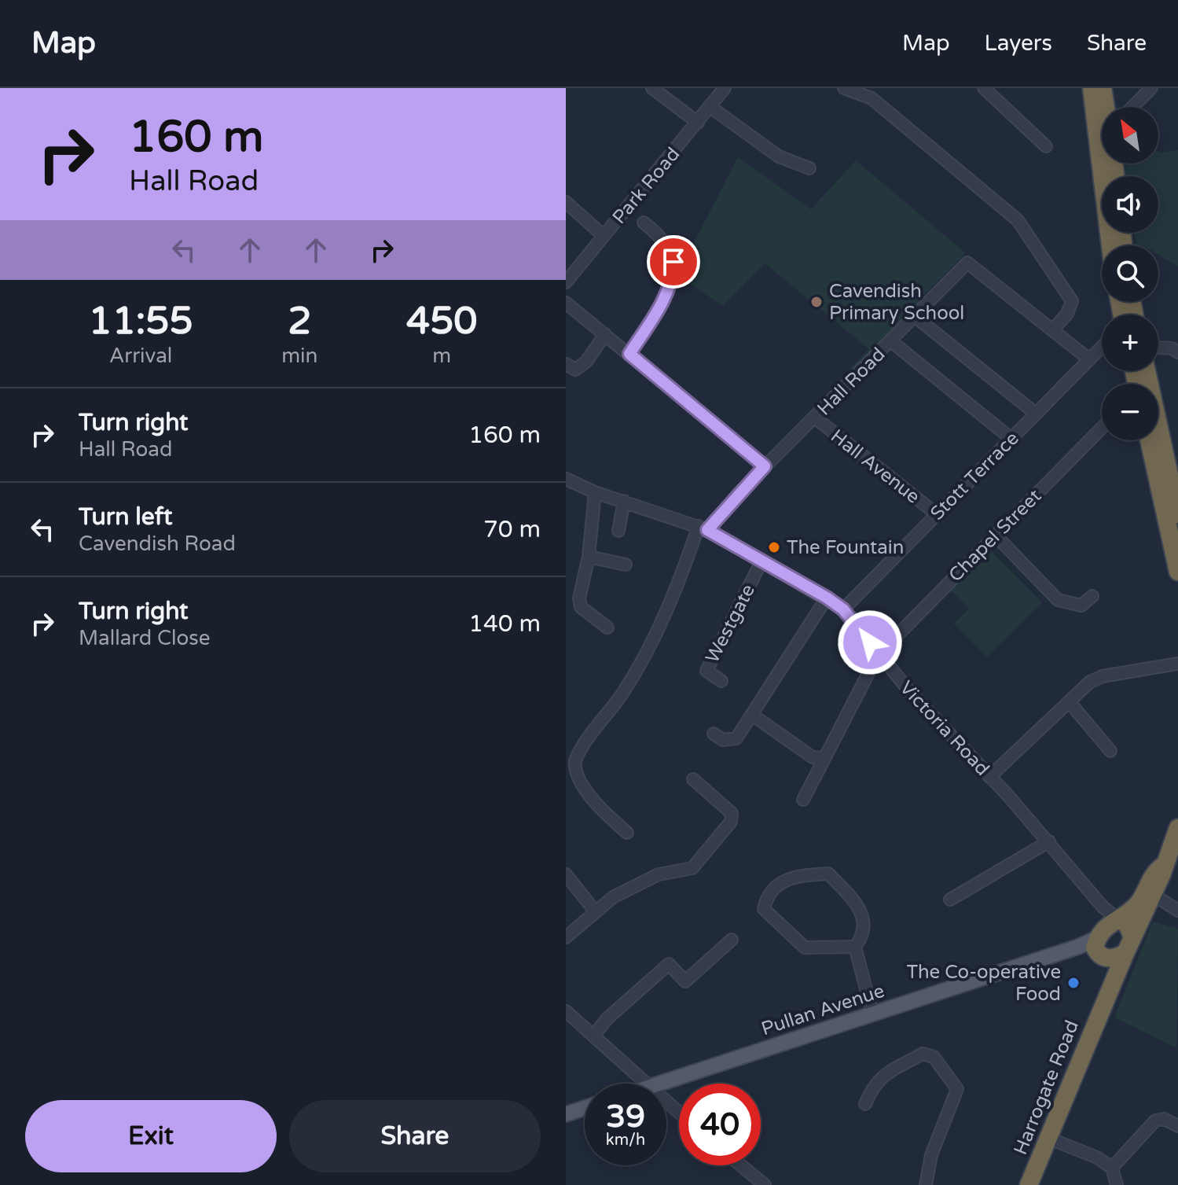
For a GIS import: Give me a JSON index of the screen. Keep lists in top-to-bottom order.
{
  "streets": {
    "highway": ["Harrogate Road"],
    "main road": ["Pullan Avenue"],
    "street": [
      "Park Road",
      "Hall Road",
      "Hall Avenue",
      "Stott Terrace",
      "Chapel Street",
      "Westgate",
      "Victoria Road"
    ]
  },
  "crossings": [
    ["Hall Road", "Hall Avenue"],
    ["Hall Road", "Stott Terrace"],
    ["Hall Road", "Victoria Road"],
    ["Hall Avenue", "Stott Terrace"],
    ["Stott Terrace", "Victoria Road"],
    ["Chapel Street", "Victoria Road"],
    ["Westgate", "Victoria Road"],
    ["Victoria Road", "Pullan Avenue"]
  ],
  "places": ["Cavendish Primary School", "The Fountain", "The Co-operative Food"],
  "north": "top left",
  "page": {
    "header": "Map",
    "nav": ["Map", "Layers", "Share"],
    "turn": ["160 m", "Hall Road"],
    "map_buttons": ["+", "−"],
    "eta": [
      "11:55",
      "Arrival",
      "2",
      "min",
      "450",
      "m"
    ],
    "list": [
      {
        "name": "Turn right",
        "note": "Hall Road",
        "value": "160 m"
      },
      {
        "name": "Turn left",
        "note": "Cavendish Road",
        "value": "70 m"
      },
      {
        "name": "Turn right",
        "note": "Mallard Close",
        "value": "140 m"
      }
    ],
    "speed": "39 km/h",
    "limit": "40",
    "buttons": ["Exit", "Share"]
  }
}
